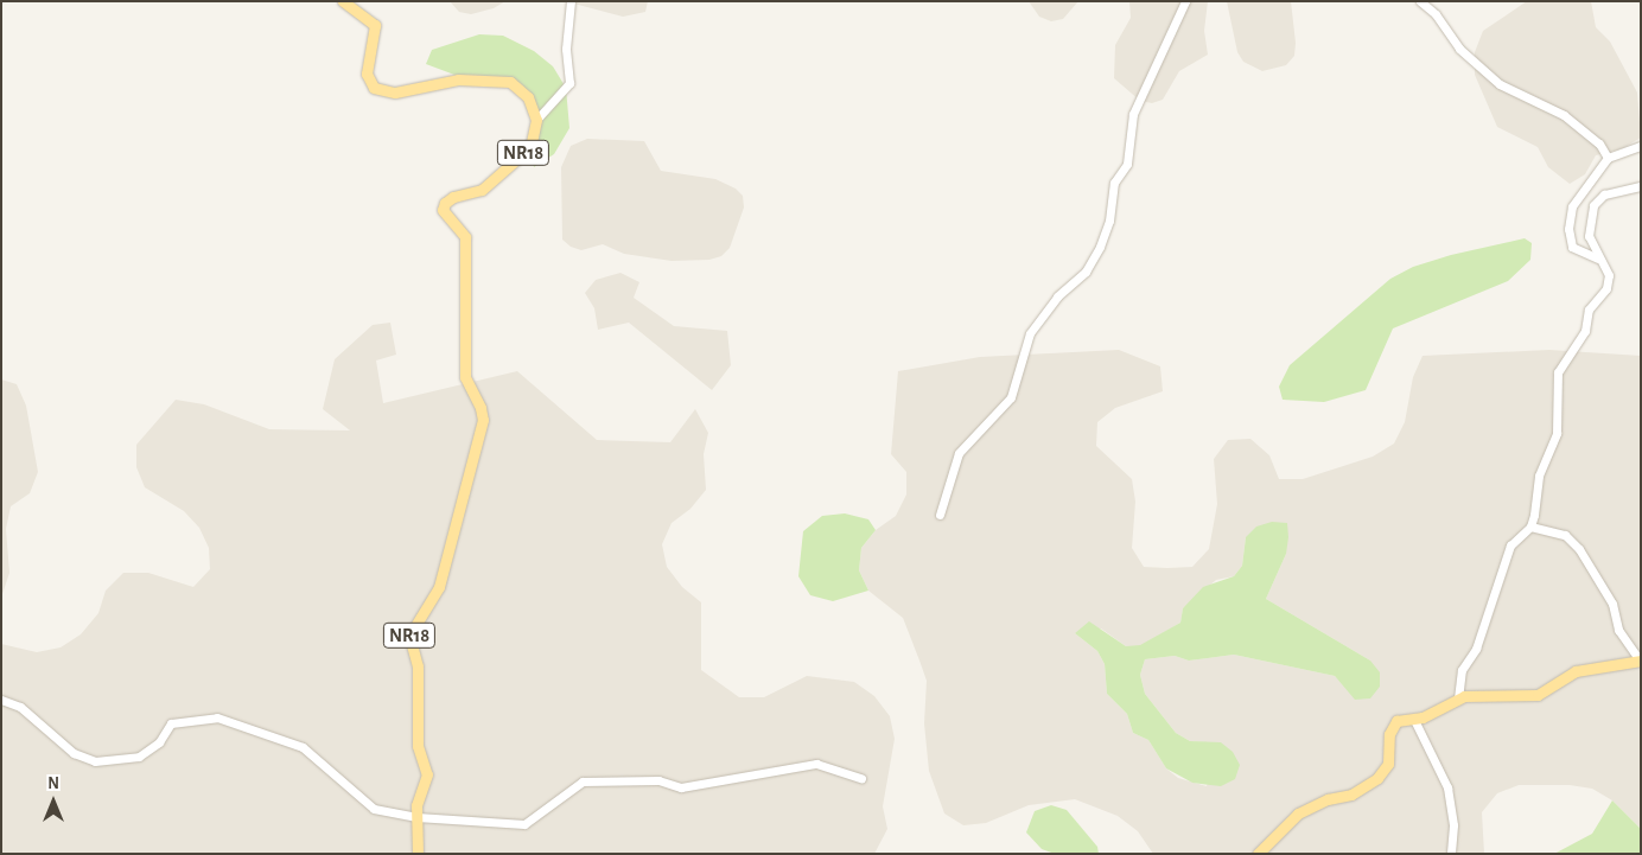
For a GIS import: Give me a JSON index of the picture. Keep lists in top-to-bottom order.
{
  "streets": {
    "main road": ["NR18"]
  },
  "north": "top"
}
